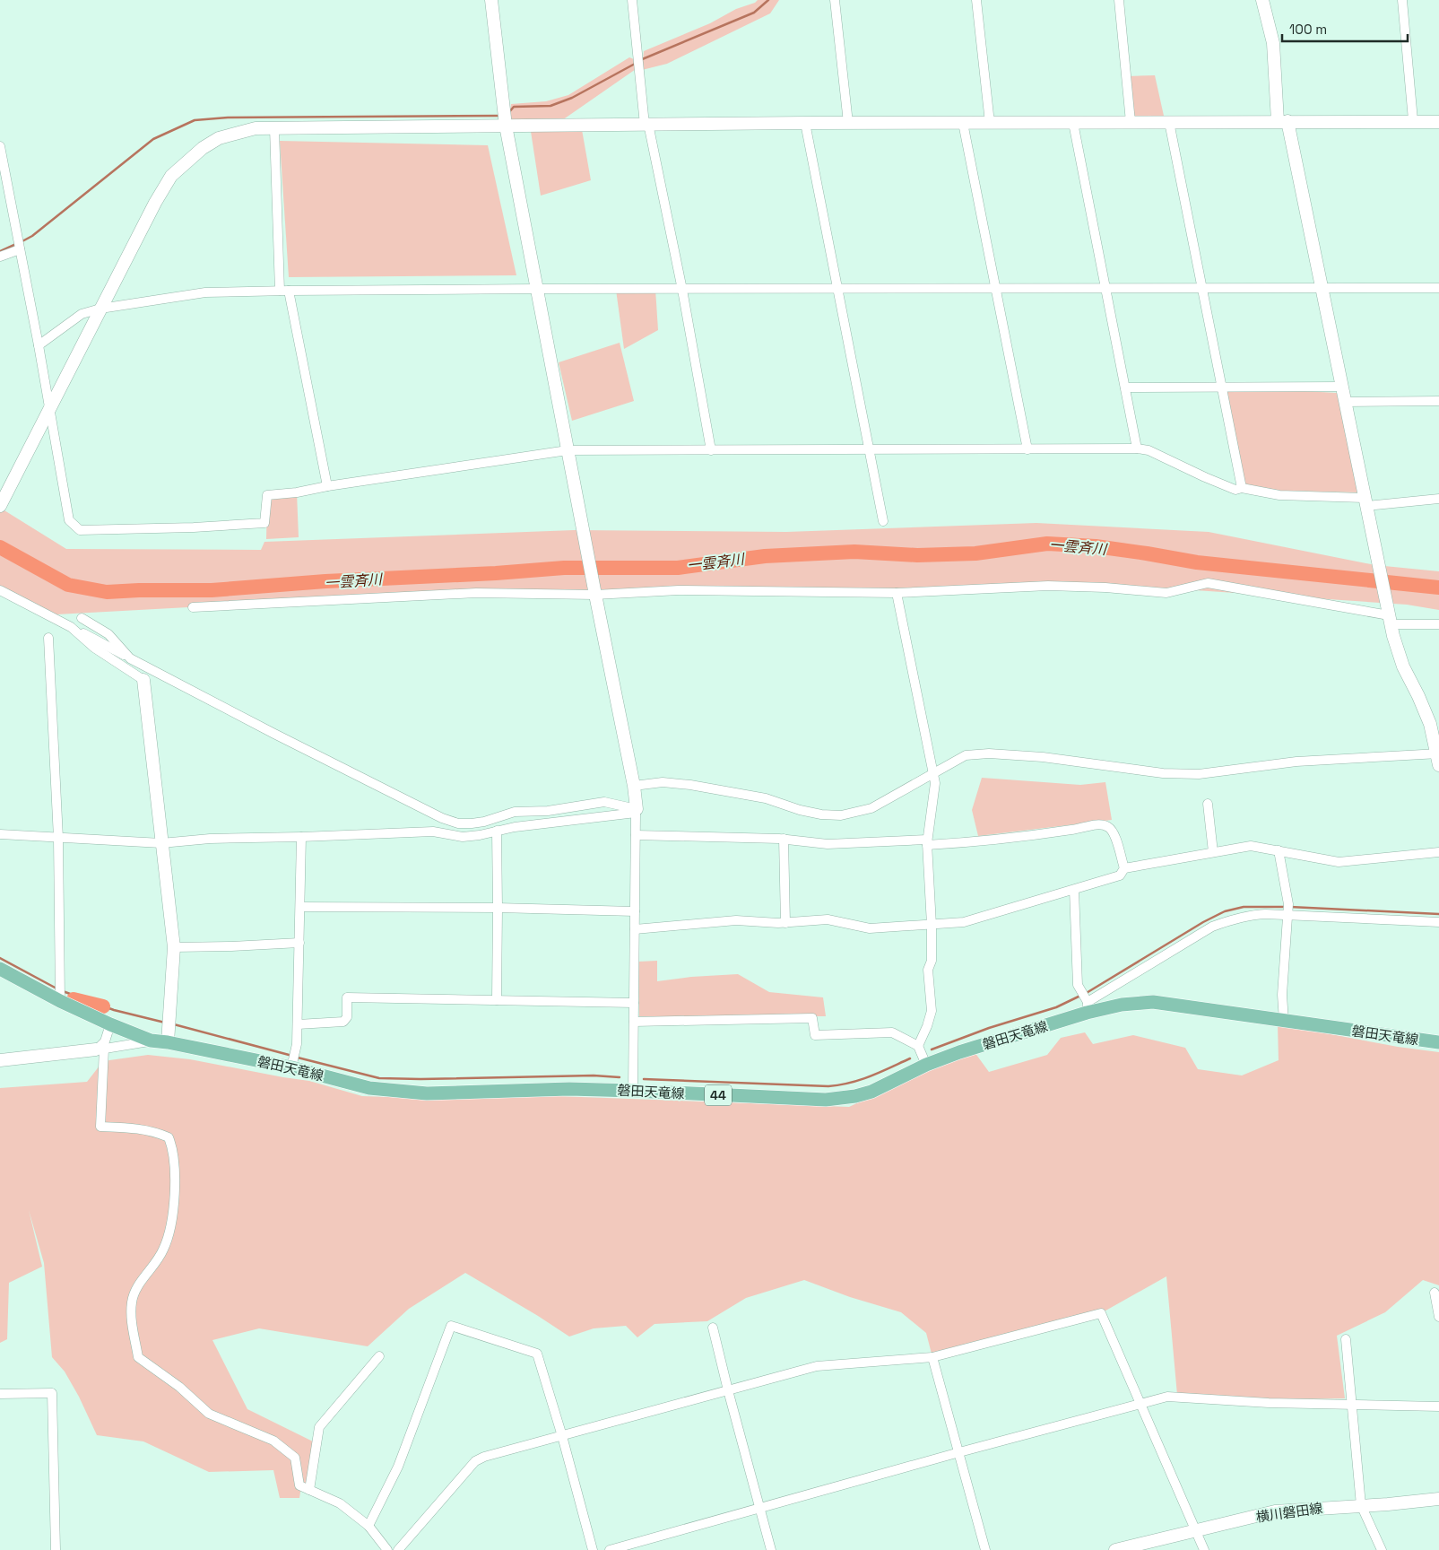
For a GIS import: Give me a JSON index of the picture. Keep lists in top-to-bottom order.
{
  "streets": {
    "main road": ["磐田天竜線", "44"],
    "street": ["横川磐田線"]
  },
  "water": ["一雲斉川"],
  "scale_bar": "100 m"
}
